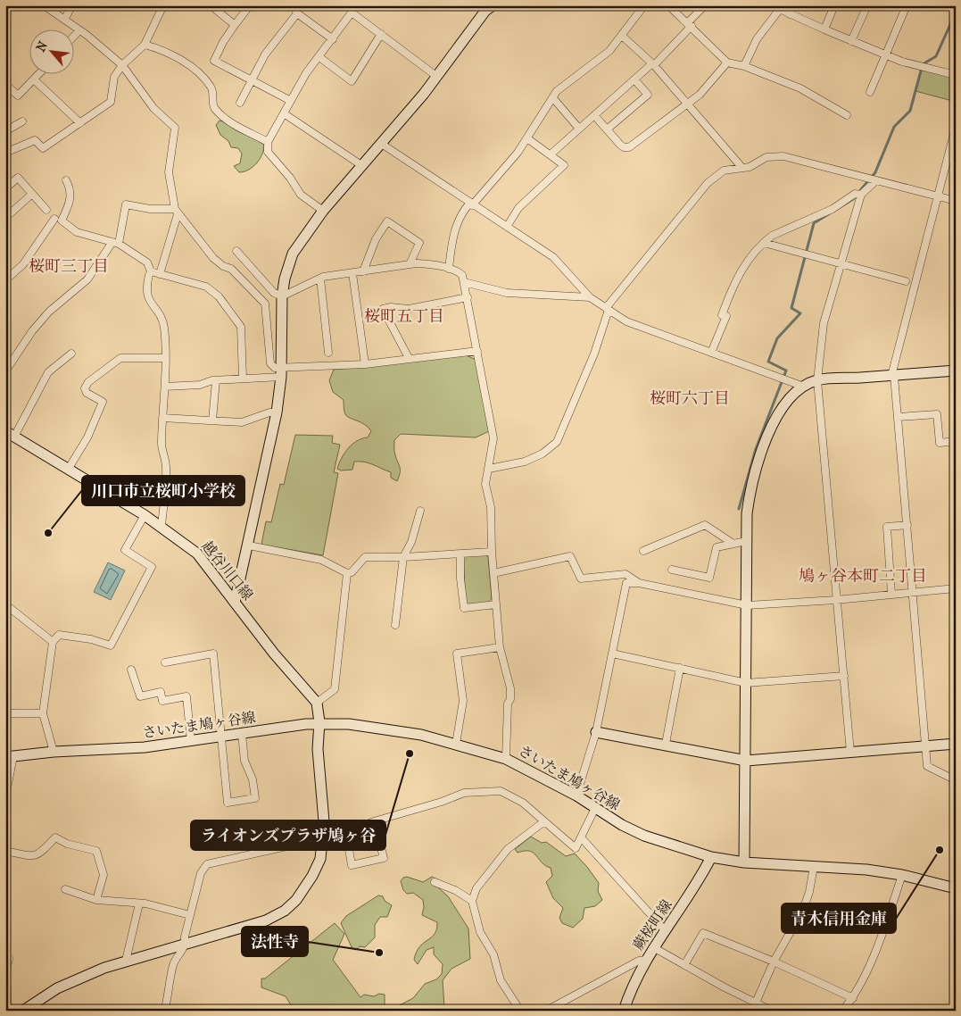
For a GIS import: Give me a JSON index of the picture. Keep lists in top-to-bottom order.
{
  "streets": {
    "street": ["越谷川口線", "さいたま鳩ヶ谷線", "蕨桜町線"]
  },
  "crossings": [
    ["さいたま鳩ヶ谷線", "蕨桜町線"]
  ],
  "districts": [
    "桜町三丁目",
    "桜町五丁目",
    "桜町六丁目",
    "鳩ヶ谷本町二丁目"
  ],
  "places": [
    "川口市立桜町小学校",
    "ライオンズプラザ鳩ヶ谷",
    "青木信用金庫",
    "法性寺"
  ],
  "north": "top left"
}
